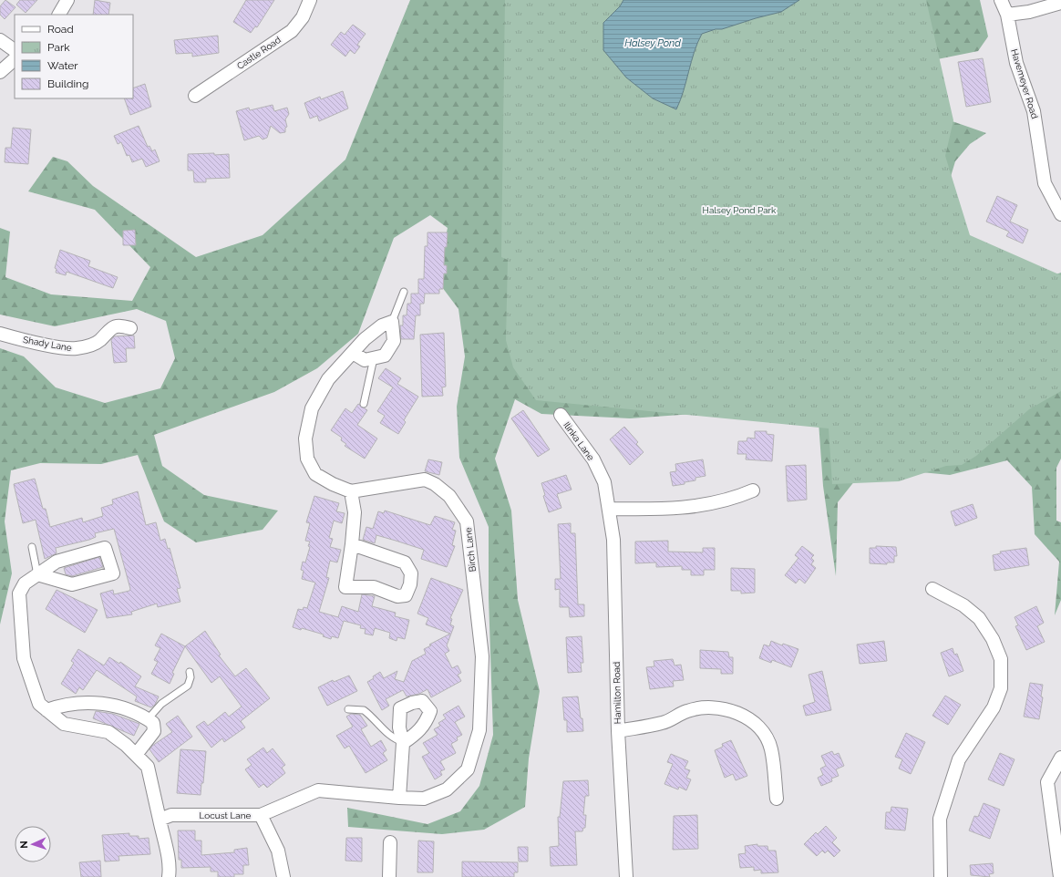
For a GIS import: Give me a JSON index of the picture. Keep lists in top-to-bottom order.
{
  "streets": {
    "street": [
      "Castle Road",
      "Havemeyer Road",
      "Shady Lane",
      "Ilinka Lane",
      "Birch Lane",
      "Hamilton Road",
      "Locust Lane"
    ]
  },
  "crossings": [
    ["Ilinka Lane", "Hamilton Road"],
    ["Birch Lane", "Locust Lane"]
  ],
  "water": ["Halsey Pond"],
  "parks": ["Halsey Pond Park"],
  "legend": [
    "Road",
    "Park",
    "Water",
    "Building"
  ],
  "north": "left"
}
